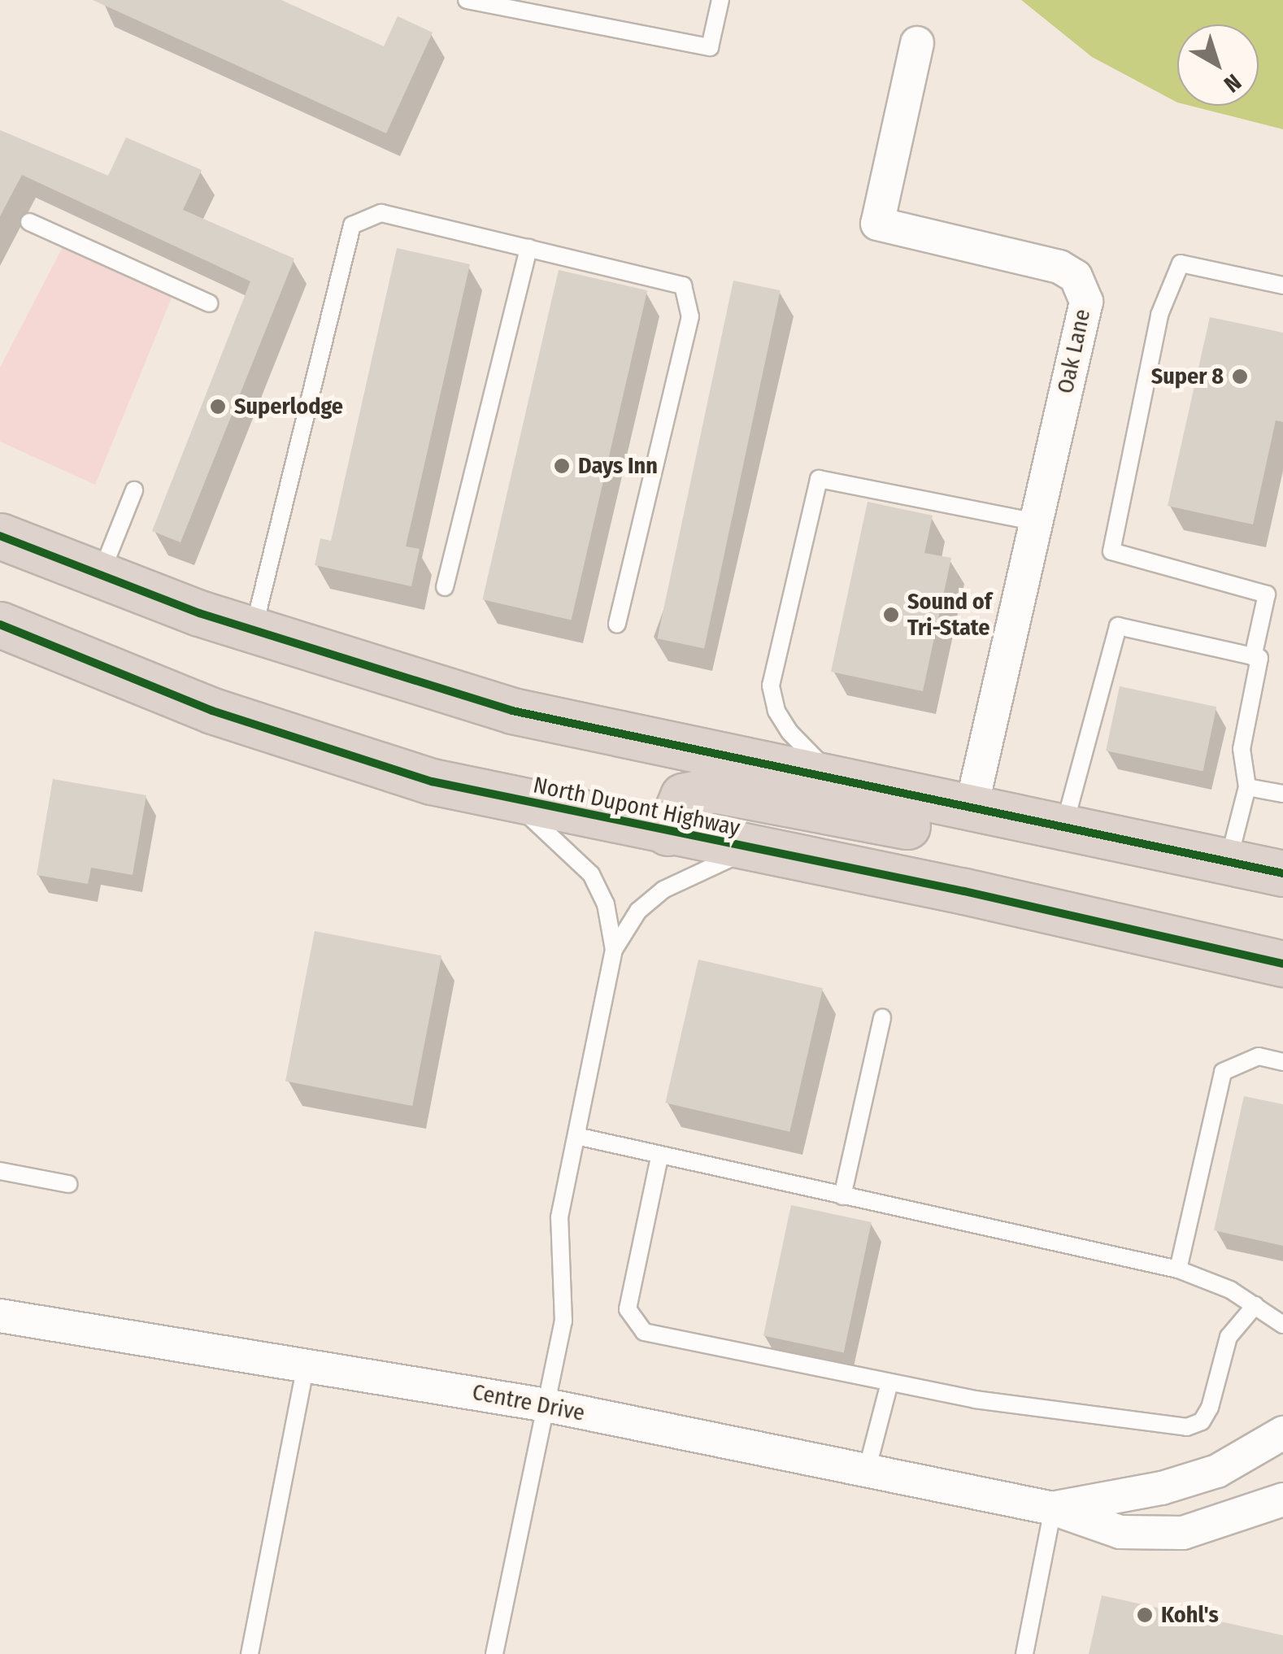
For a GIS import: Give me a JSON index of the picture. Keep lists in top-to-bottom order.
{
  "streets": {
    "highway": ["North Dupont Highway"],
    "street": ["Oak Lane", "Centre Drive"]
  },
  "places": [
    "Super 8",
    "Superlodge",
    "Days Inn",
    "Sound of Tri-State",
    "Kohl's"
  ],
  "north": "bottom right"
}
